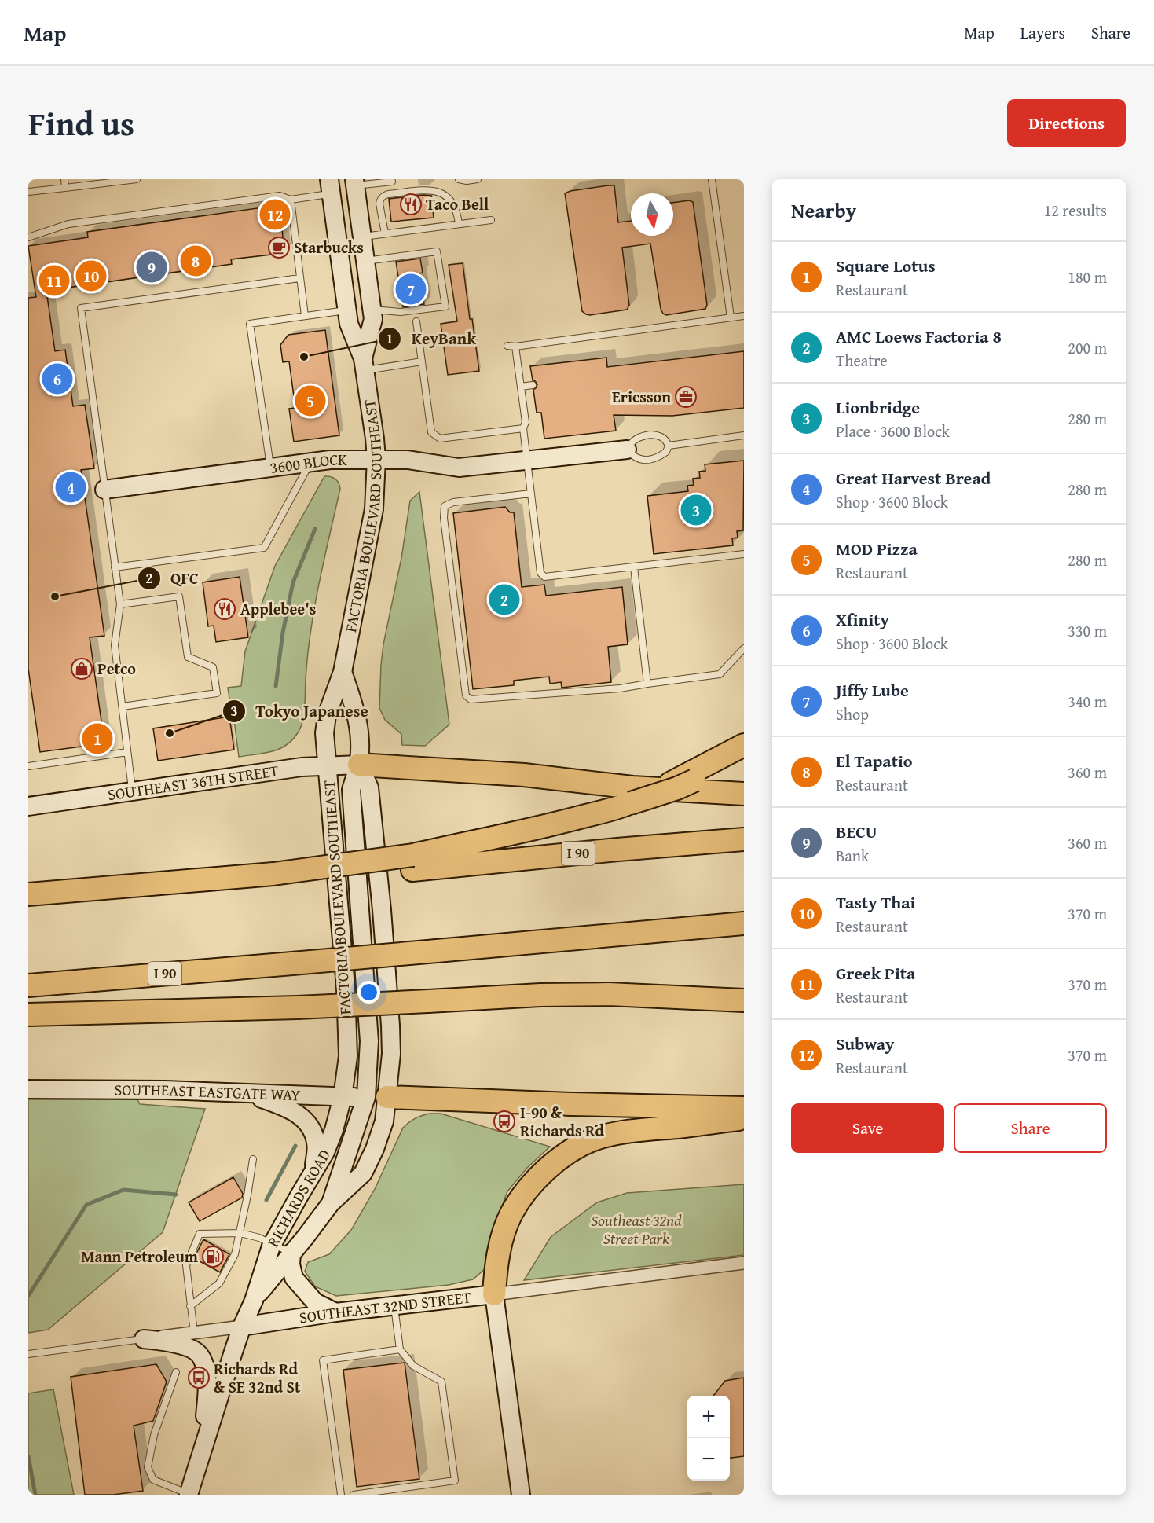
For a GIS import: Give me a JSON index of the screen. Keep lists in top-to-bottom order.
{
  "streets": {
    "highway": ["I 90"],
    "main road": [
      "3600 BLOCK",
      "FACTORIA BOULEVARD SOUTHEAST",
      "SOUTHEAST 36TH STREET",
      "SOUTHEAST EASTGATE WAY",
      "RICHARDS ROAD",
      "SOUTHEAST 32ND STREET"
    ]
  },
  "crossings": [
    ["3600 BLOCK", "FACTORIA BOULEVARD SOUTHEAST"],
    ["FACTORIA BOULEVARD SOUTHEAST", "SOUTHEAST 36TH STREET"],
    ["FACTORIA BOULEVARD SOUTHEAST", "SOUTHEAST EASTGATE WAY"],
    ["FACTORIA BOULEVARD SOUTHEAST", "RICHARDS ROAD"],
    ["SOUTHEAST EASTGATE WAY", "RICHARDS ROAD"],
    ["RICHARDS ROAD", "SOUTHEAST 32ND STREET"]
  ],
  "parks": ["Southeast 32nd Street Park"],
  "places": {
    "restaurant": ["Taco Bell", "Applebee's"],
    "cafe": ["Starbucks"],
    "other": ["KeyBank", "QFC", "Tokyo Japanese"],
    "office": ["Ericsson"],
    "shop": ["Petco"],
    "bus stop": ["I-90 & Richards Rd", "Richards Rd & SE 32nd St"],
    "fuel station": ["Mann Petroleum"]
  },
  "north": "bottom",
  "page": {
    "header": "Map",
    "nav": ["Map", "Layers", "Share"],
    "title": "Find us",
    "buttons": [
      "Directions",
      ["Save", "Share"]
    ],
    "heading": ["Nearby", "12 results"],
    "pins": [
      "12",
      "8",
      "9",
      "10",
      "11",
      "7",
      "6",
      "5",
      "4",
      "3",
      "2",
      "1"
    ],
    "list": [
      {
        "mark": "1",
        "name": "Square Lotus",
        "note": "Restaurant",
        "value": "180 m"
      },
      {
        "mark": "2",
        "name": "AMC Loews Factoria 8",
        "note": "Theatre",
        "value": "200 m"
      },
      {
        "mark": "3",
        "name": "Lionbridge",
        "note": "Place · 3600 Block",
        "value": "280 m"
      },
      {
        "mark": "4",
        "name": "Great Harvest Bread",
        "note": "Shop · 3600 Block",
        "value": "280 m"
      },
      {
        "mark": "5",
        "name": "MOD Pizza",
        "note": "Restaurant",
        "value": "280 m"
      },
      {
        "mark": "6",
        "name": "Xfinity",
        "note": "Shop · 3600 Block",
        "value": "330 m"
      },
      {
        "mark": "7",
        "name": "Jiffy Lube",
        "note": "Shop",
        "value": "340 m"
      },
      {
        "mark": "8",
        "name": "El Tapatio",
        "note": "Restaurant",
        "value": "360 m"
      },
      {
        "mark": "9",
        "name": "BECU",
        "note": "Bank",
        "value": "360 m"
      },
      {
        "mark": "10",
        "name": "Tasty Thai",
        "note": "Restaurant",
        "value": "370 m"
      },
      {
        "mark": "11",
        "name": "Greek Pita",
        "note": "Restaurant",
        "value": "370 m"
      },
      {
        "mark": "12",
        "name": "Subway",
        "note": "Restaurant",
        "value": "370 m"
      }
    ],
    "map_buttons": ["+", "−"]
  }
}
